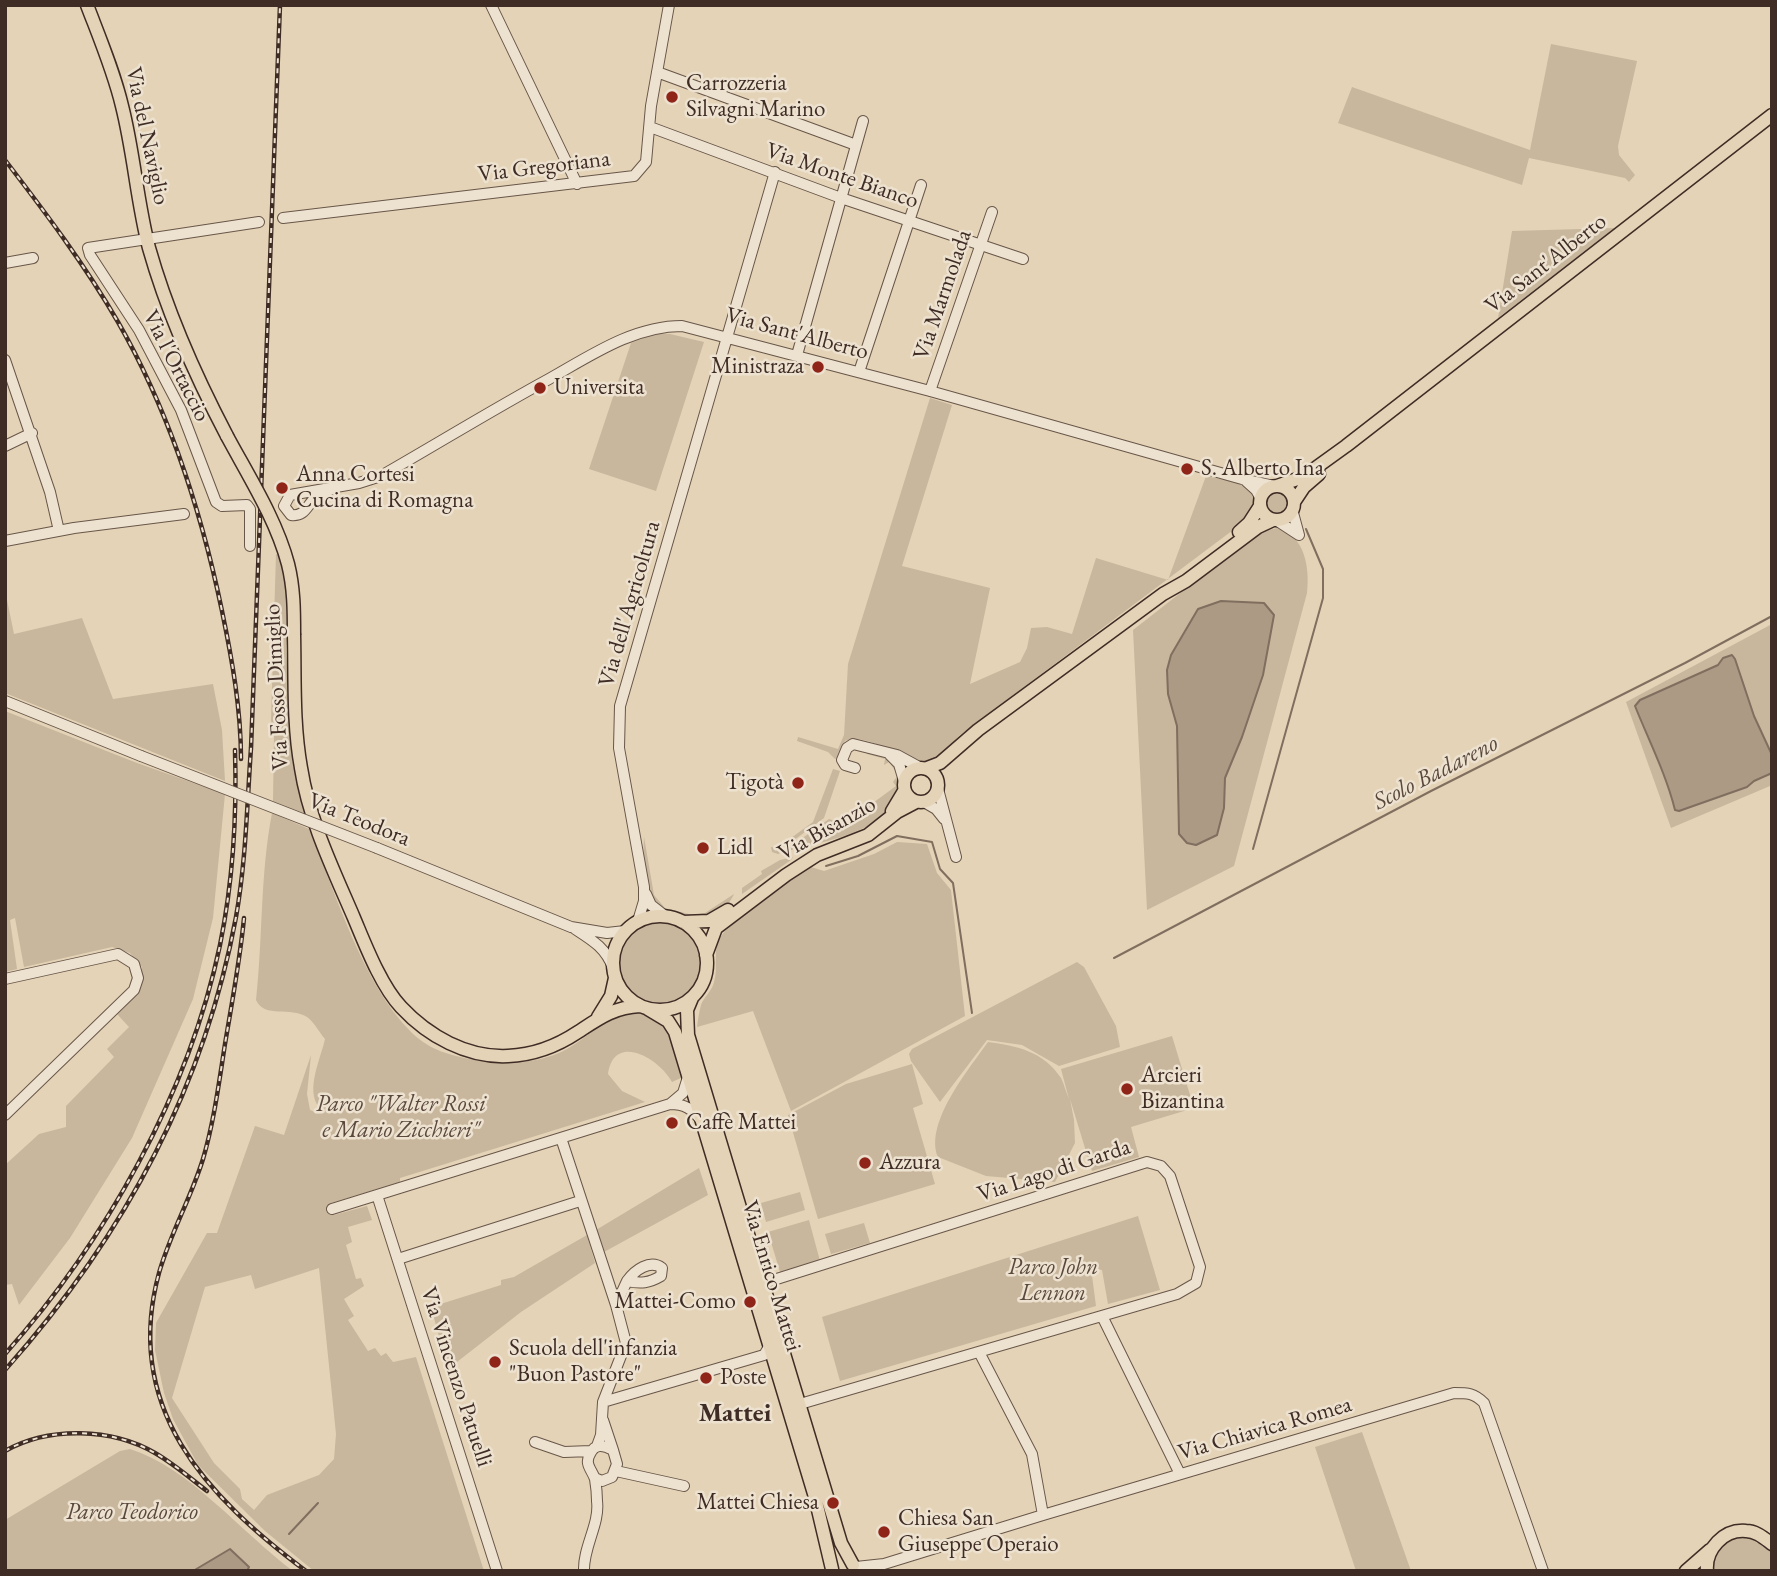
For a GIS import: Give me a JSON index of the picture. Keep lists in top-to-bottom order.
{
  "streets": {
    "main road": [
      "Via del Naviglio",
      "Via Sant'Alberto",
      "Via Fosso Dimiglio",
      "Via Bisanzio",
      "Via Enrico Mattei"
    ],
    "street": [
      "Via Gregoriana",
      "Via Monte Bianco",
      "Via Marmolada",
      "Via l'Ortaccio",
      "Via dell'Agricoltura",
      "Via Teodora",
      "Via Lago di Garda",
      "Via Vincenzo Patuelli",
      "Via Chiavica Romea"
    ]
  },
  "crossings": [
    ["Via del Naviglio", "Via l'Ortaccio"],
    ["Via del Naviglio", "Via Fosso Dimiglio"],
    ["Via Gregoriana", "Via Monte Bianco"],
    ["Via Monte Bianco", "Via Marmolada"],
    ["Via Monte Bianco", "Via dell'Agricoltura"],
    ["Via Sant'Alberto", "Via Marmolada"],
    ["Via Sant'Alberto", "Via dell'Agricoltura"],
    ["Via l'Ortaccio", "Via Fosso Dimiglio"],
    ["Via dell'Agricoltura", "Via Fosso Dimiglio"],
    ["Via dell'Agricoltura", "Via Teodora"],
    ["Via dell'Agricoltura", "Via Bisanzio"],
    ["Via dell'Agricoltura", "Via Enrico Mattei"],
    ["Via Fosso Dimiglio", "Via Teodora"],
    ["Via Fosso Dimiglio", "Via Bisanzio"],
    ["Via Fosso Dimiglio", "Via Enrico Mattei"],
    ["Via Teodora", "Via Bisanzio"],
    ["Via Teodora", "Via Enrico Mattei"],
    ["Via Bisanzio", "Via Enrico Mattei"],
    ["Via Lago di Garda", "Via Enrico Mattei"],
    ["Via Enrico Mattei", "Via Chiavica Romea"]
  ],
  "districts": ["Mattei"],
  "water": ["Scolo Badareno"],
  "parks": ["Parco \"Walter Rossi e Mario Zicchieri\"", "Parco John Lennon", "Parco Teodorico"],
  "places": [
    "Carrozzeria Silvagni Marino",
    "Ministraza",
    "Universita",
    "S. Alberto Ina",
    "Anna Cortesi Cucina di Romagna",
    "Tigotà",
    "Lidl",
    "Arcieri Bizantina",
    "Caffè Mattei",
    "Azzura",
    "Mattei-Como",
    "Scuola dell'infanzia \"Buon Pastore\"",
    "Poste",
    "Mattei Chiesa",
    "Chiesa San Giuseppe Operaio"
  ]
}
